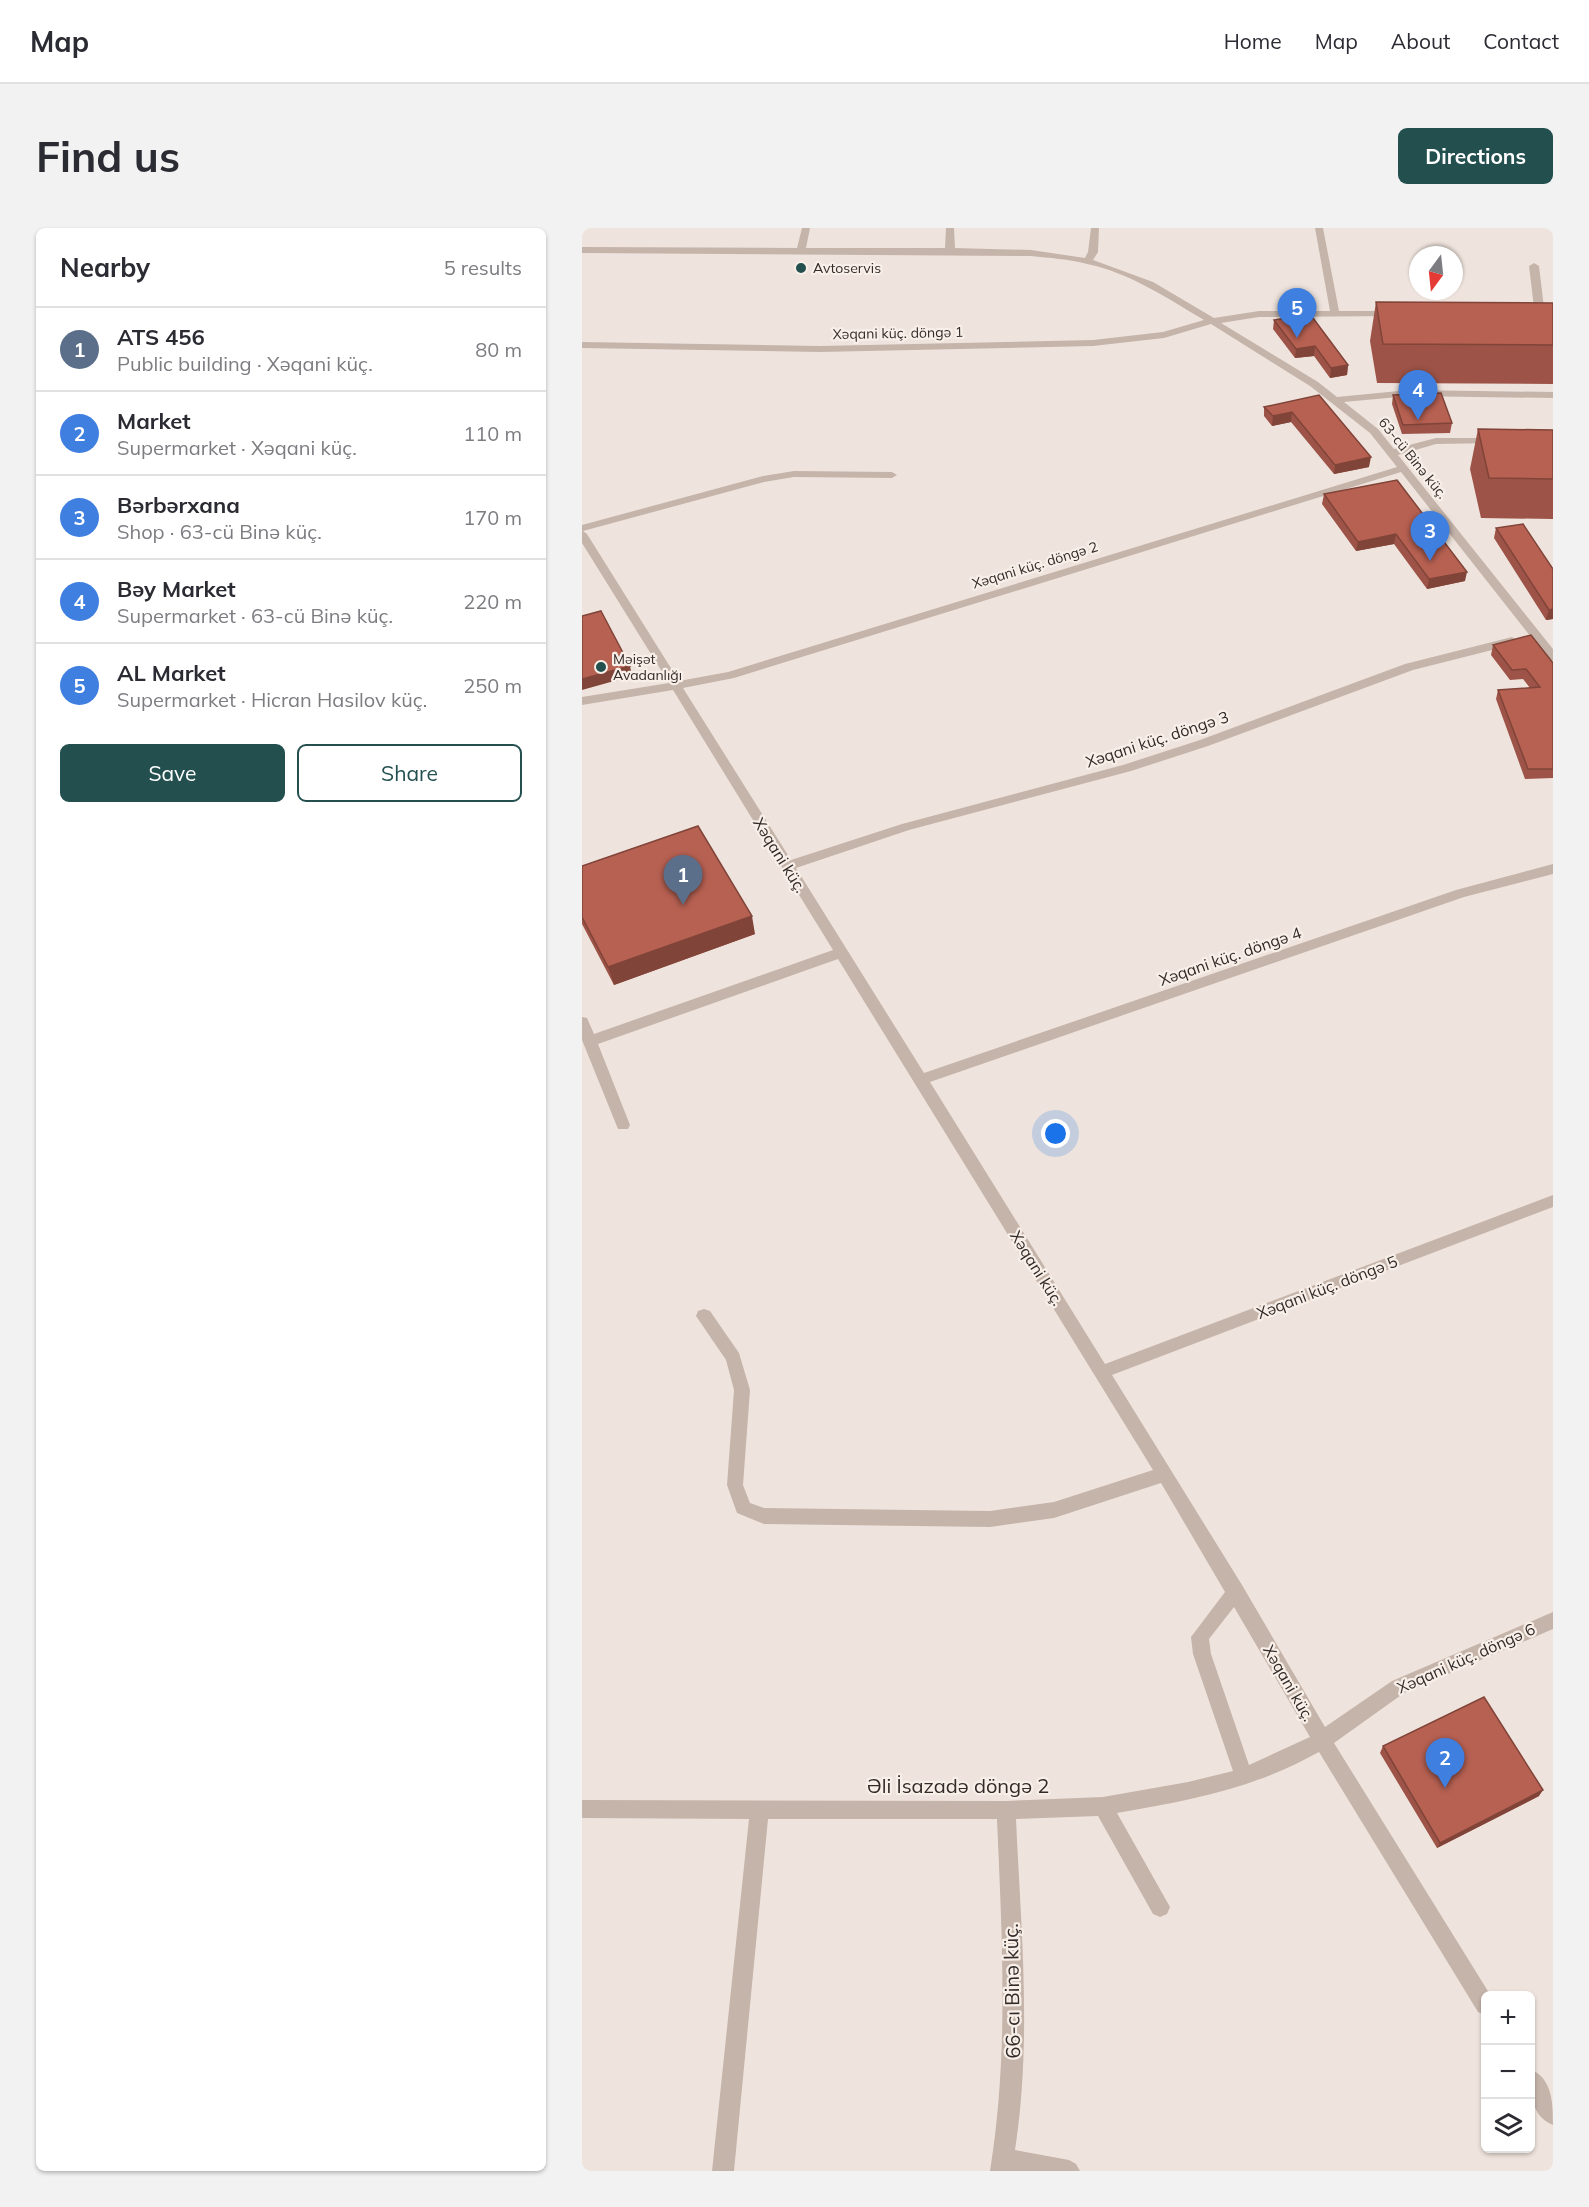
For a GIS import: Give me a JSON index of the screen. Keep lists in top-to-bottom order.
{
  "streets": {
    "street": [
      "Xəqani küç. döngə 1",
      "63-cü Binə küç.",
      "Xəqani küç. döngə 2",
      "Xəqani küç. döngə 3",
      "Xəqani küç.",
      "Xəqani küç. döngə 4",
      "Xəqani küç. döngə 5",
      "Xəqani küç. döngə 6",
      "Əli İsazadə döngə 2",
      "66-cı Binə küç."
    ]
  },
  "crossings": [
    ["Xəqani küç. döngə 1", "63-cü Binə küç."],
    ["63-cü Binə küç.", "Xəqani küç. döngə 2"],
    ["63-cü Binə küç.", "Xəqani küç. döngə 3"],
    ["Xəqani küç. döngə 2", "Xəqani küç."],
    ["Xəqani küç. döngə 3", "Xəqani küç."],
    ["Xəqani küç.", "Xəqani küç. döngə 4"],
    ["Xəqani küç.", "Xəqani küç. döngə 5"],
    ["Xəqani küç.", "Xəqani küç. döngə 6"],
    ["Xəqani küç.", "Əli İsazadə döngə 2"],
    ["Xəqani küç. döngə 6", "Əli İsazadə döngə 2"],
    ["Əli İsazadə döngə 2", "66-cı Binə küç."]
  ],
  "places": ["Avtoservis", "Məişət Avadanlığı"],
  "north": "bottom",
  "page": {
    "header": "Map",
    "nav": [
      "Home",
      "Map",
      "About",
      "Contact"
    ],
    "buttons": [
      "Directions",
      ["Save", "Share"]
    ],
    "title": "Find us",
    "heading": ["Nearby", "5 results"],
    "pins": [
      "5",
      "4",
      "3",
      "1",
      "2"
    ],
    "list": [
      {
        "mark": "1",
        "name": "ATS 456",
        "note": "Public building · Xəqani küç.",
        "value": "80 m"
      },
      {
        "mark": "2",
        "name": "Market",
        "note": "Supermarket · Xəqani küç.",
        "value": "110 m"
      },
      {
        "mark": "3",
        "name": "Bərbərxana",
        "note": "Shop · 63-cü Binə küç.",
        "value": "170 m"
      },
      {
        "mark": "4",
        "name": "Bəy Market",
        "note": "Supermarket · 63-cü Binə küç.",
        "value": "220 m"
      },
      {
        "mark": "5",
        "name": "AL Market",
        "note": "Supermarket · Hicran Hasilov küç.",
        "value": "250 m"
      }
    ],
    "map_buttons": ["+", "−"]
  }
}
